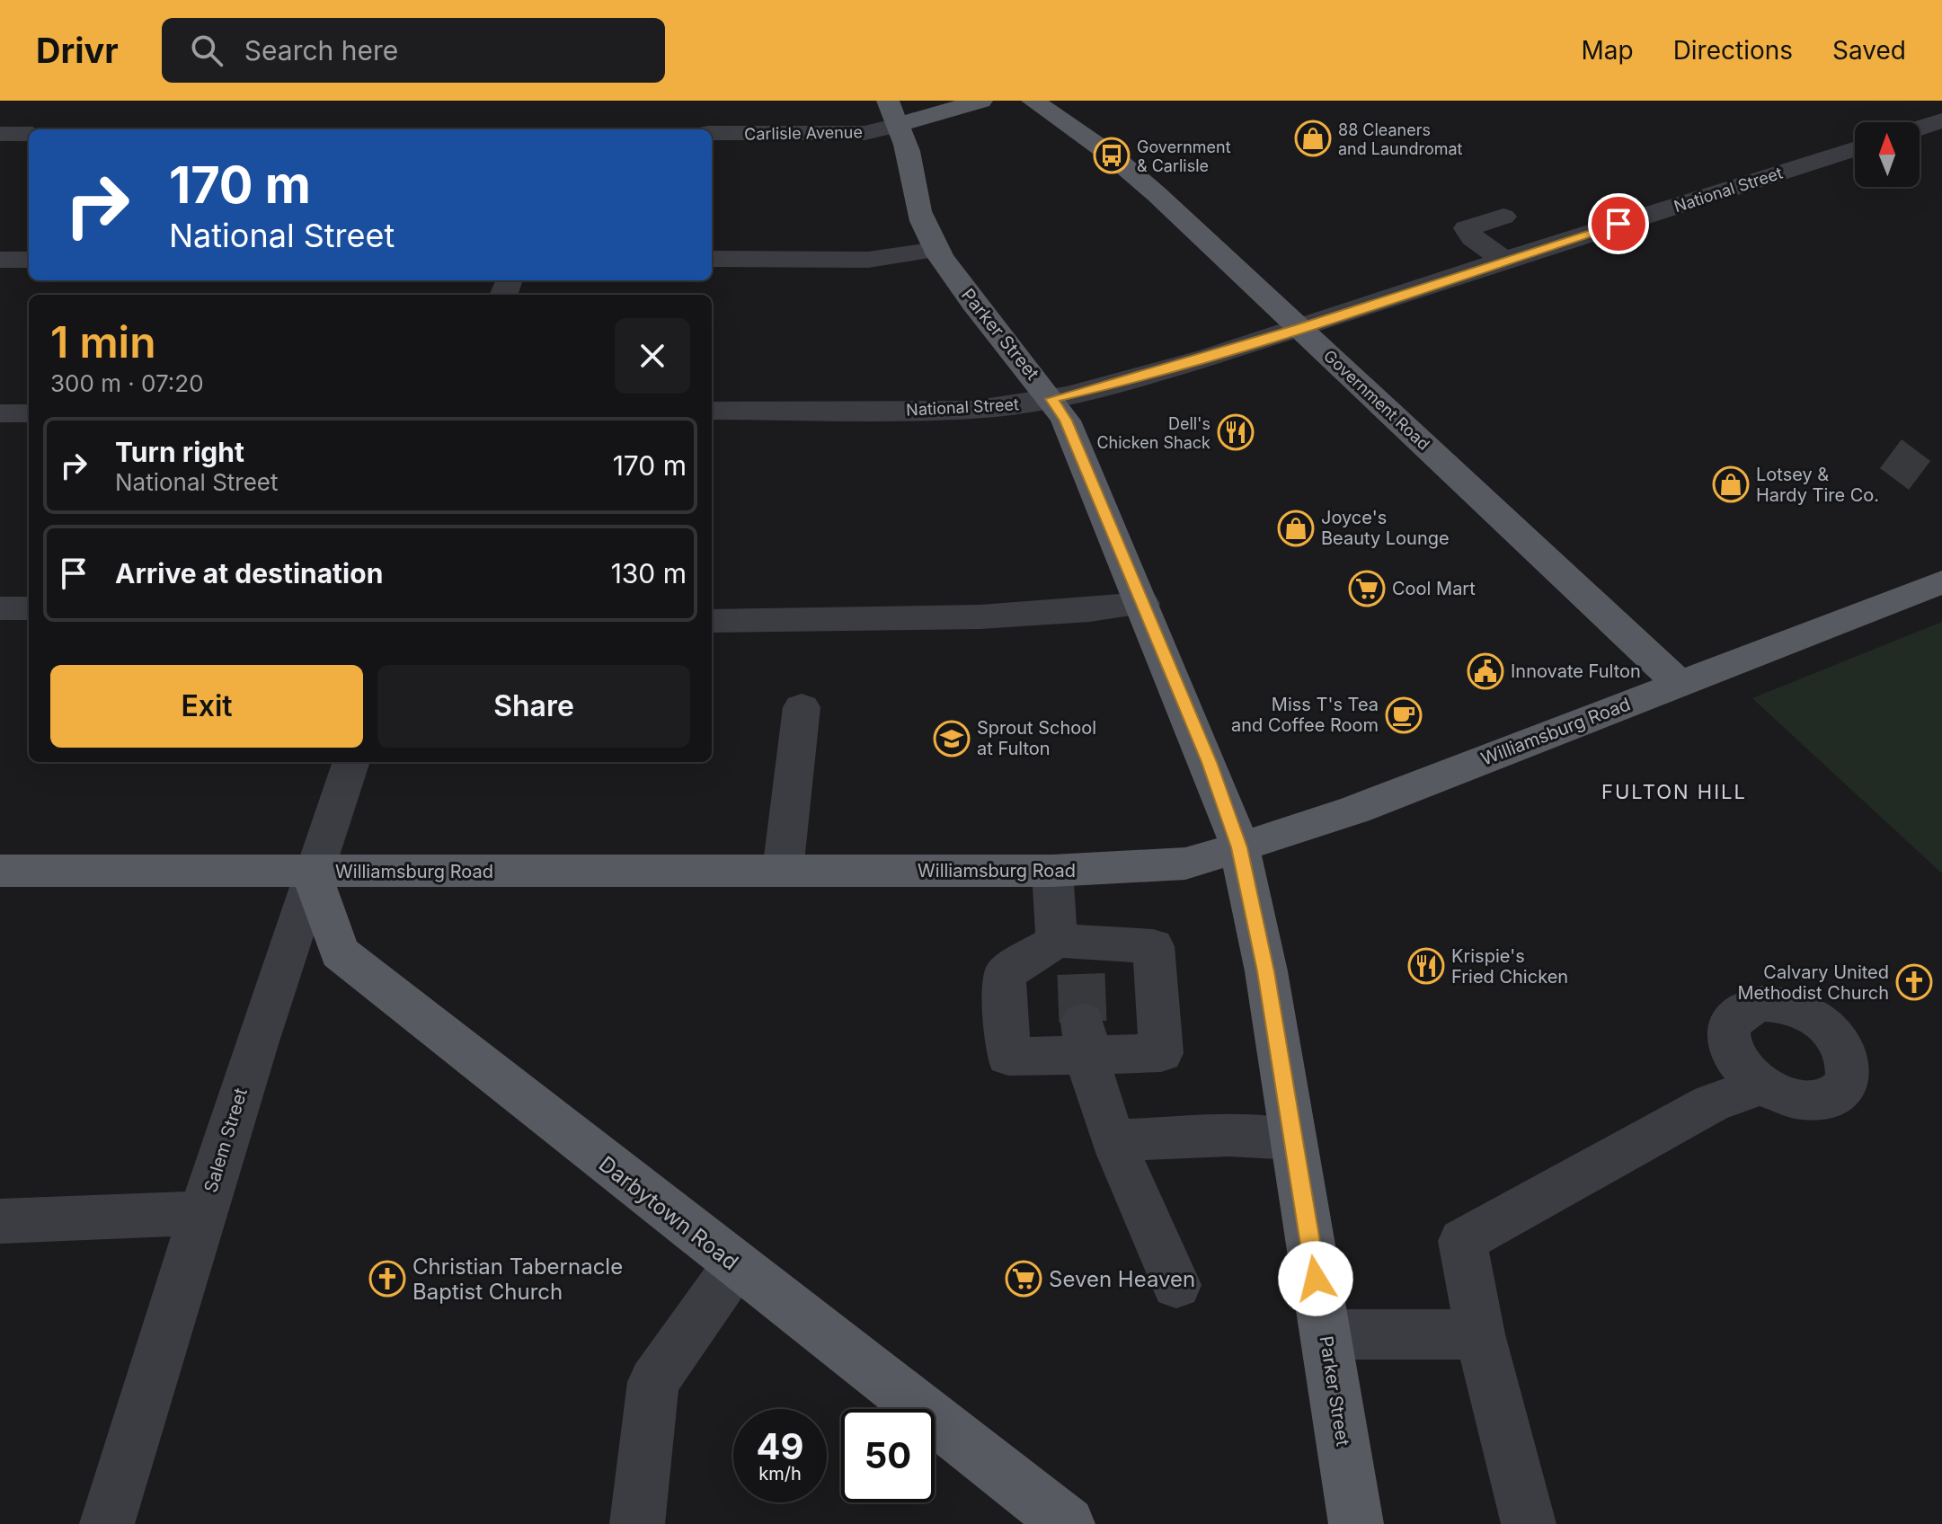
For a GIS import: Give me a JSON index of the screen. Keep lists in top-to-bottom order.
{
  "streets": {
    "main road": [
      "Carlisle Avenue",
      "Parker Street",
      "Government Road",
      "Williamsburg Road",
      "Darbytown Road"
    ],
    "street": ["National Street", "Salem Street"]
  },
  "crossings": [
    ["Carlisle Avenue", "Parker Street"],
    ["National Street", "Parker Street"],
    ["National Street", "Government Road"],
    ["Parker Street", "Williamsburg Road"],
    ["Government Road", "Williamsburg Road"],
    ["Williamsburg Road", "Salem Street"],
    ["Williamsburg Road", "Darbytown Road"],
    ["Salem Street", "Darbytown Road"]
  ],
  "districts": ["FULTON HILL"],
  "places": {
    "shop": ["88 Cleaners and Laundromat", "Lotsey & Hardy Tire Co.", "Joyce's Beauty Lounge"],
    "bus stop": ["Government & Carlisle"],
    "restaurant": ["Dell's Chicken Shack", "Krispie's Fried Chicken"],
    "supermarket": ["Cool Mart", "Seven Heaven"],
    "public building": ["Innovate Fulton"],
    "cafe": ["Miss T's Tea and Coffee Room"],
    "school or university": ["Sprout School at Fulton"],
    "church": ["Calvary United Methodist Church", "Christian Tabernacle Baptist Church"]
  },
  "north": "top",
  "page": {
    "header": "Drivr",
    "search": "Search here",
    "nav": ["Map", "Directions", "Saved"],
    "turn": ["170 m", "National Street"],
    "heading": ["1 min", "300 m · 07:20"],
    "list": [
      {
        "name": "Turn right",
        "note": "National Street",
        "value": "170 m"
      },
      {
        "name": "Arrive at destination",
        "value": "130 m"
      }
    ],
    "buttons": ["Exit", "Share"],
    "speed": "49 km/h",
    "limit": "50"
  }
}
